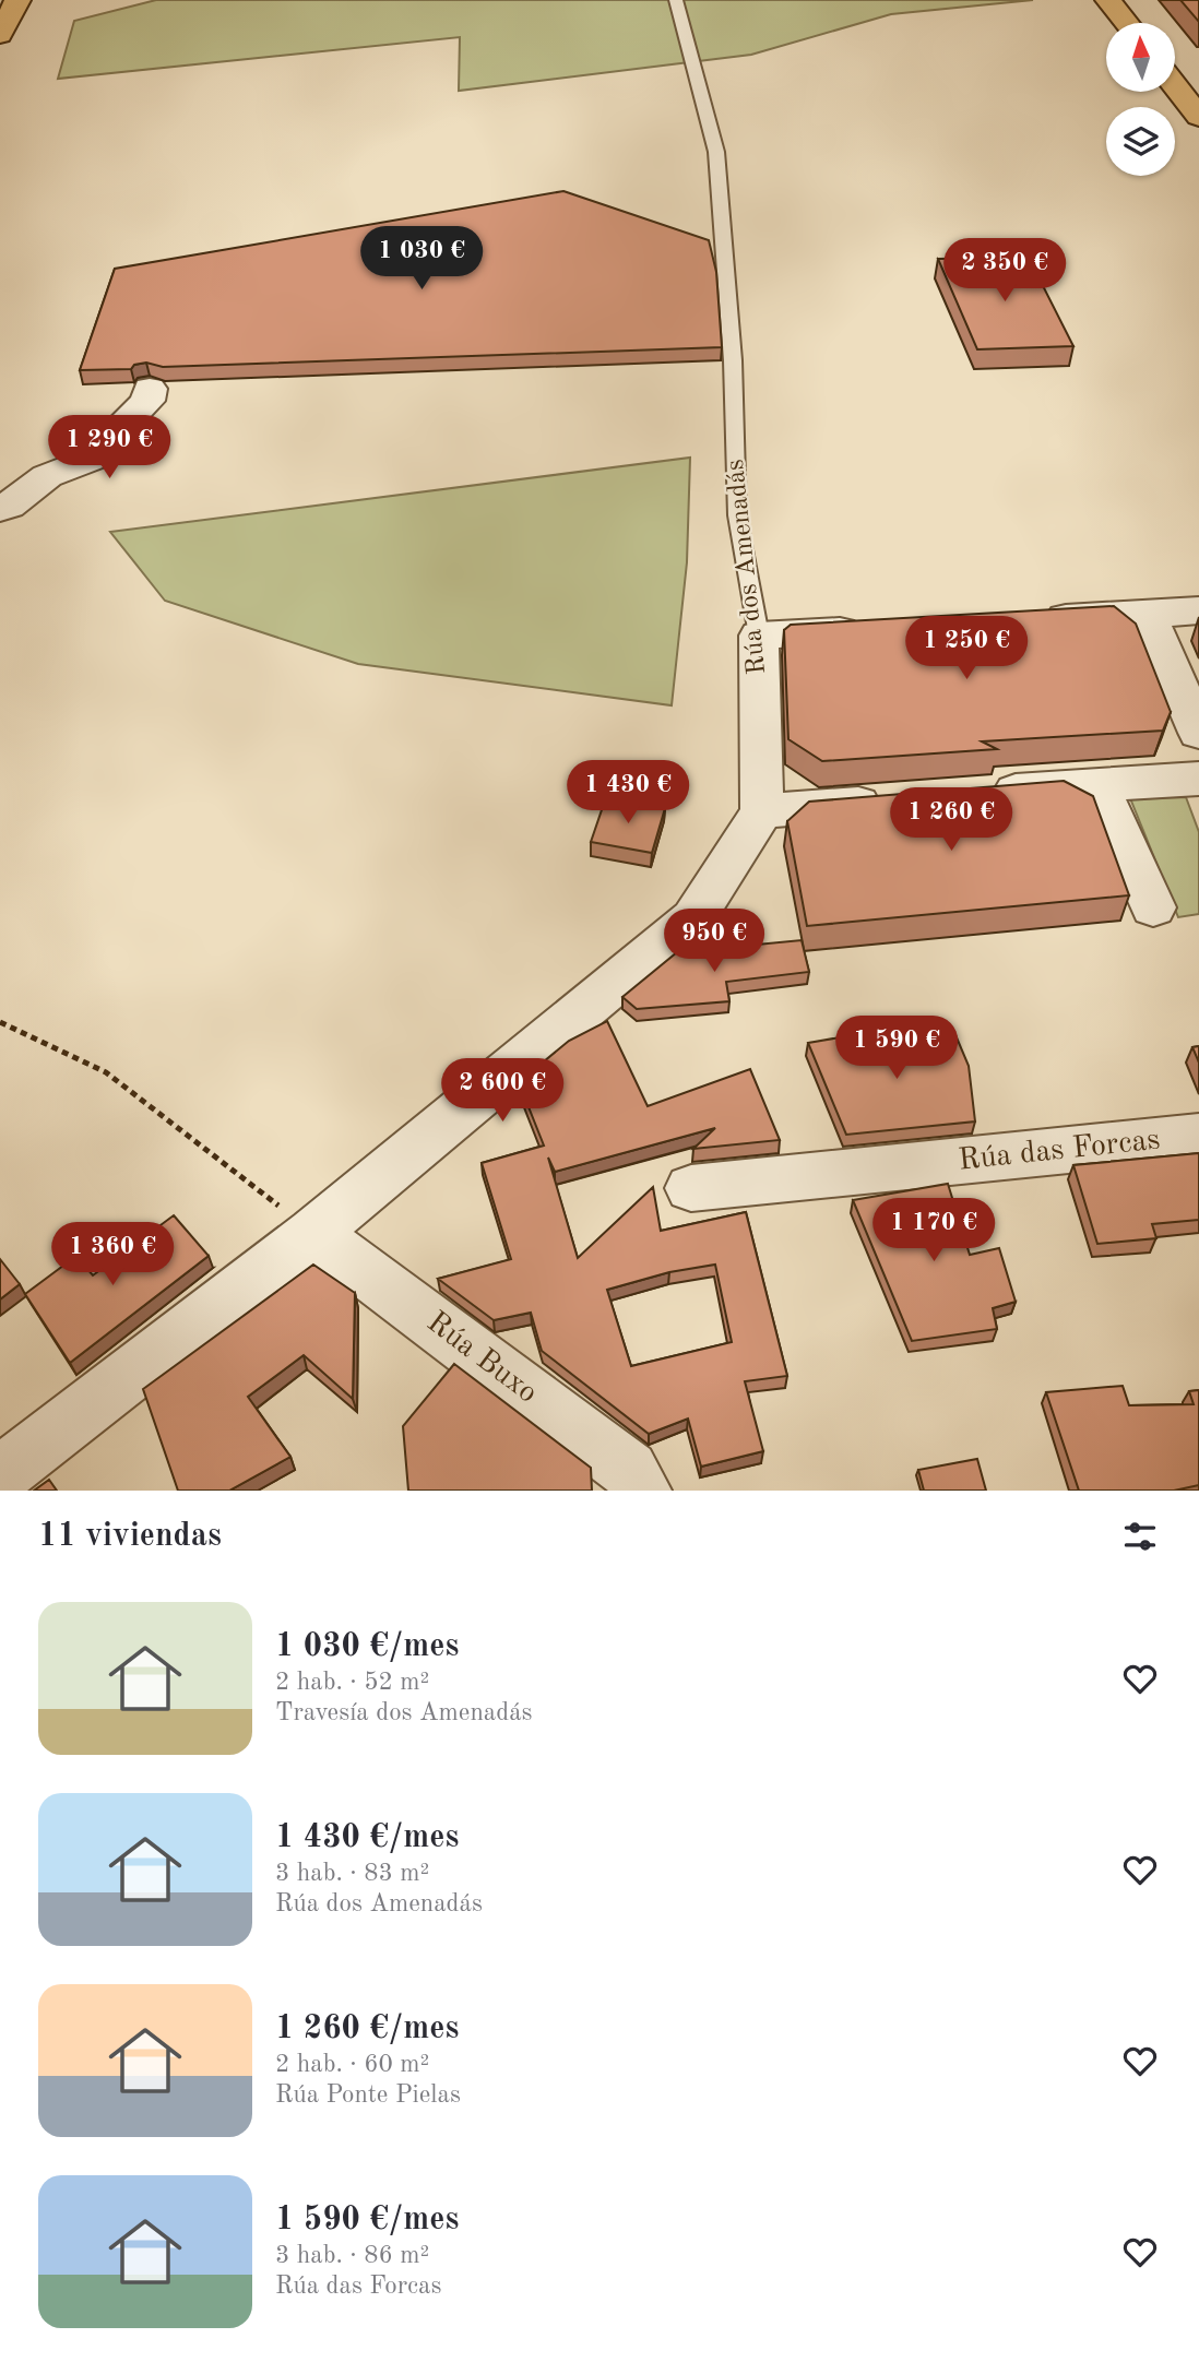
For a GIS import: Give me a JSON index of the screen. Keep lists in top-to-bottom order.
{
  "streets": {
    "street": ["Rúa dos Amenadás", "Rúa das Forcas", "Rúa Buxo"]
  },
  "north": "top",
  "page": {
    "price": [
      "1 030 €",
      "2 350 €",
      "1 290 €",
      "1 250 €",
      "1 430 €",
      "1 260 €",
      "950 €",
      "1 590 €",
      "2 600 €",
      "1 170 €",
      "1 360 €"
    ],
    "heading": "11 viviendas",
    "list": [
      {
        "name": "1 030 €/mes",
        "note": "2 hab. · 52 m² · Travesía dos Amenadás"
      },
      {
        "name": "1 430 €/mes",
        "note": "3 hab. · 83 m² · Rúa dos Amenadás"
      },
      {
        "name": "1 260 €/mes",
        "note": "2 hab. · 60 m² · Rúa Ponte Pielas"
      },
      {
        "name": "1 590 €/mes",
        "note": "3 hab. · 86 m² · Rúa das Forcas"
      }
    ]
  }
}
